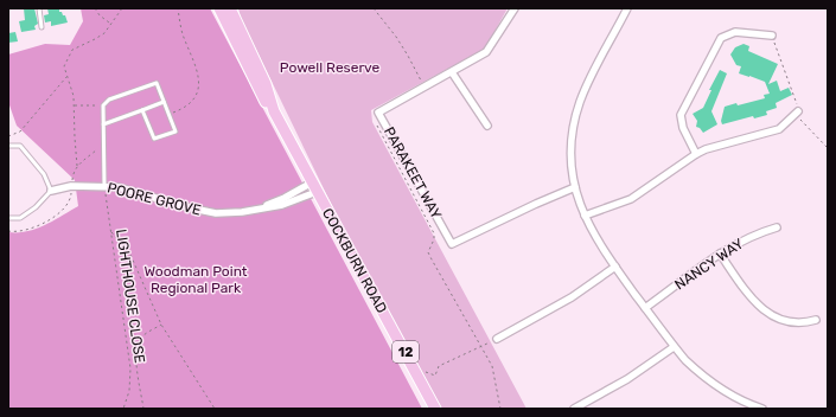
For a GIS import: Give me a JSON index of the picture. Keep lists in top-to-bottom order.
{
  "streets": {
    "main road": ["COCKBURN ROAD", "12"],
    "street": ["PARAKEET WAY", "POORE GROVE", "NANCY WAY"],
    "path": ["LIGHTHOUSE CLOSE"]
  },
  "crossings": [
    ["POORE GROVE", "COCKBURN ROAD"],
    ["POORE GROVE", "LIGHTHOUSE CLOSE"]
  ],
  "parks": ["Powell Reserve", "Woodman Point Regional Park"]
}
